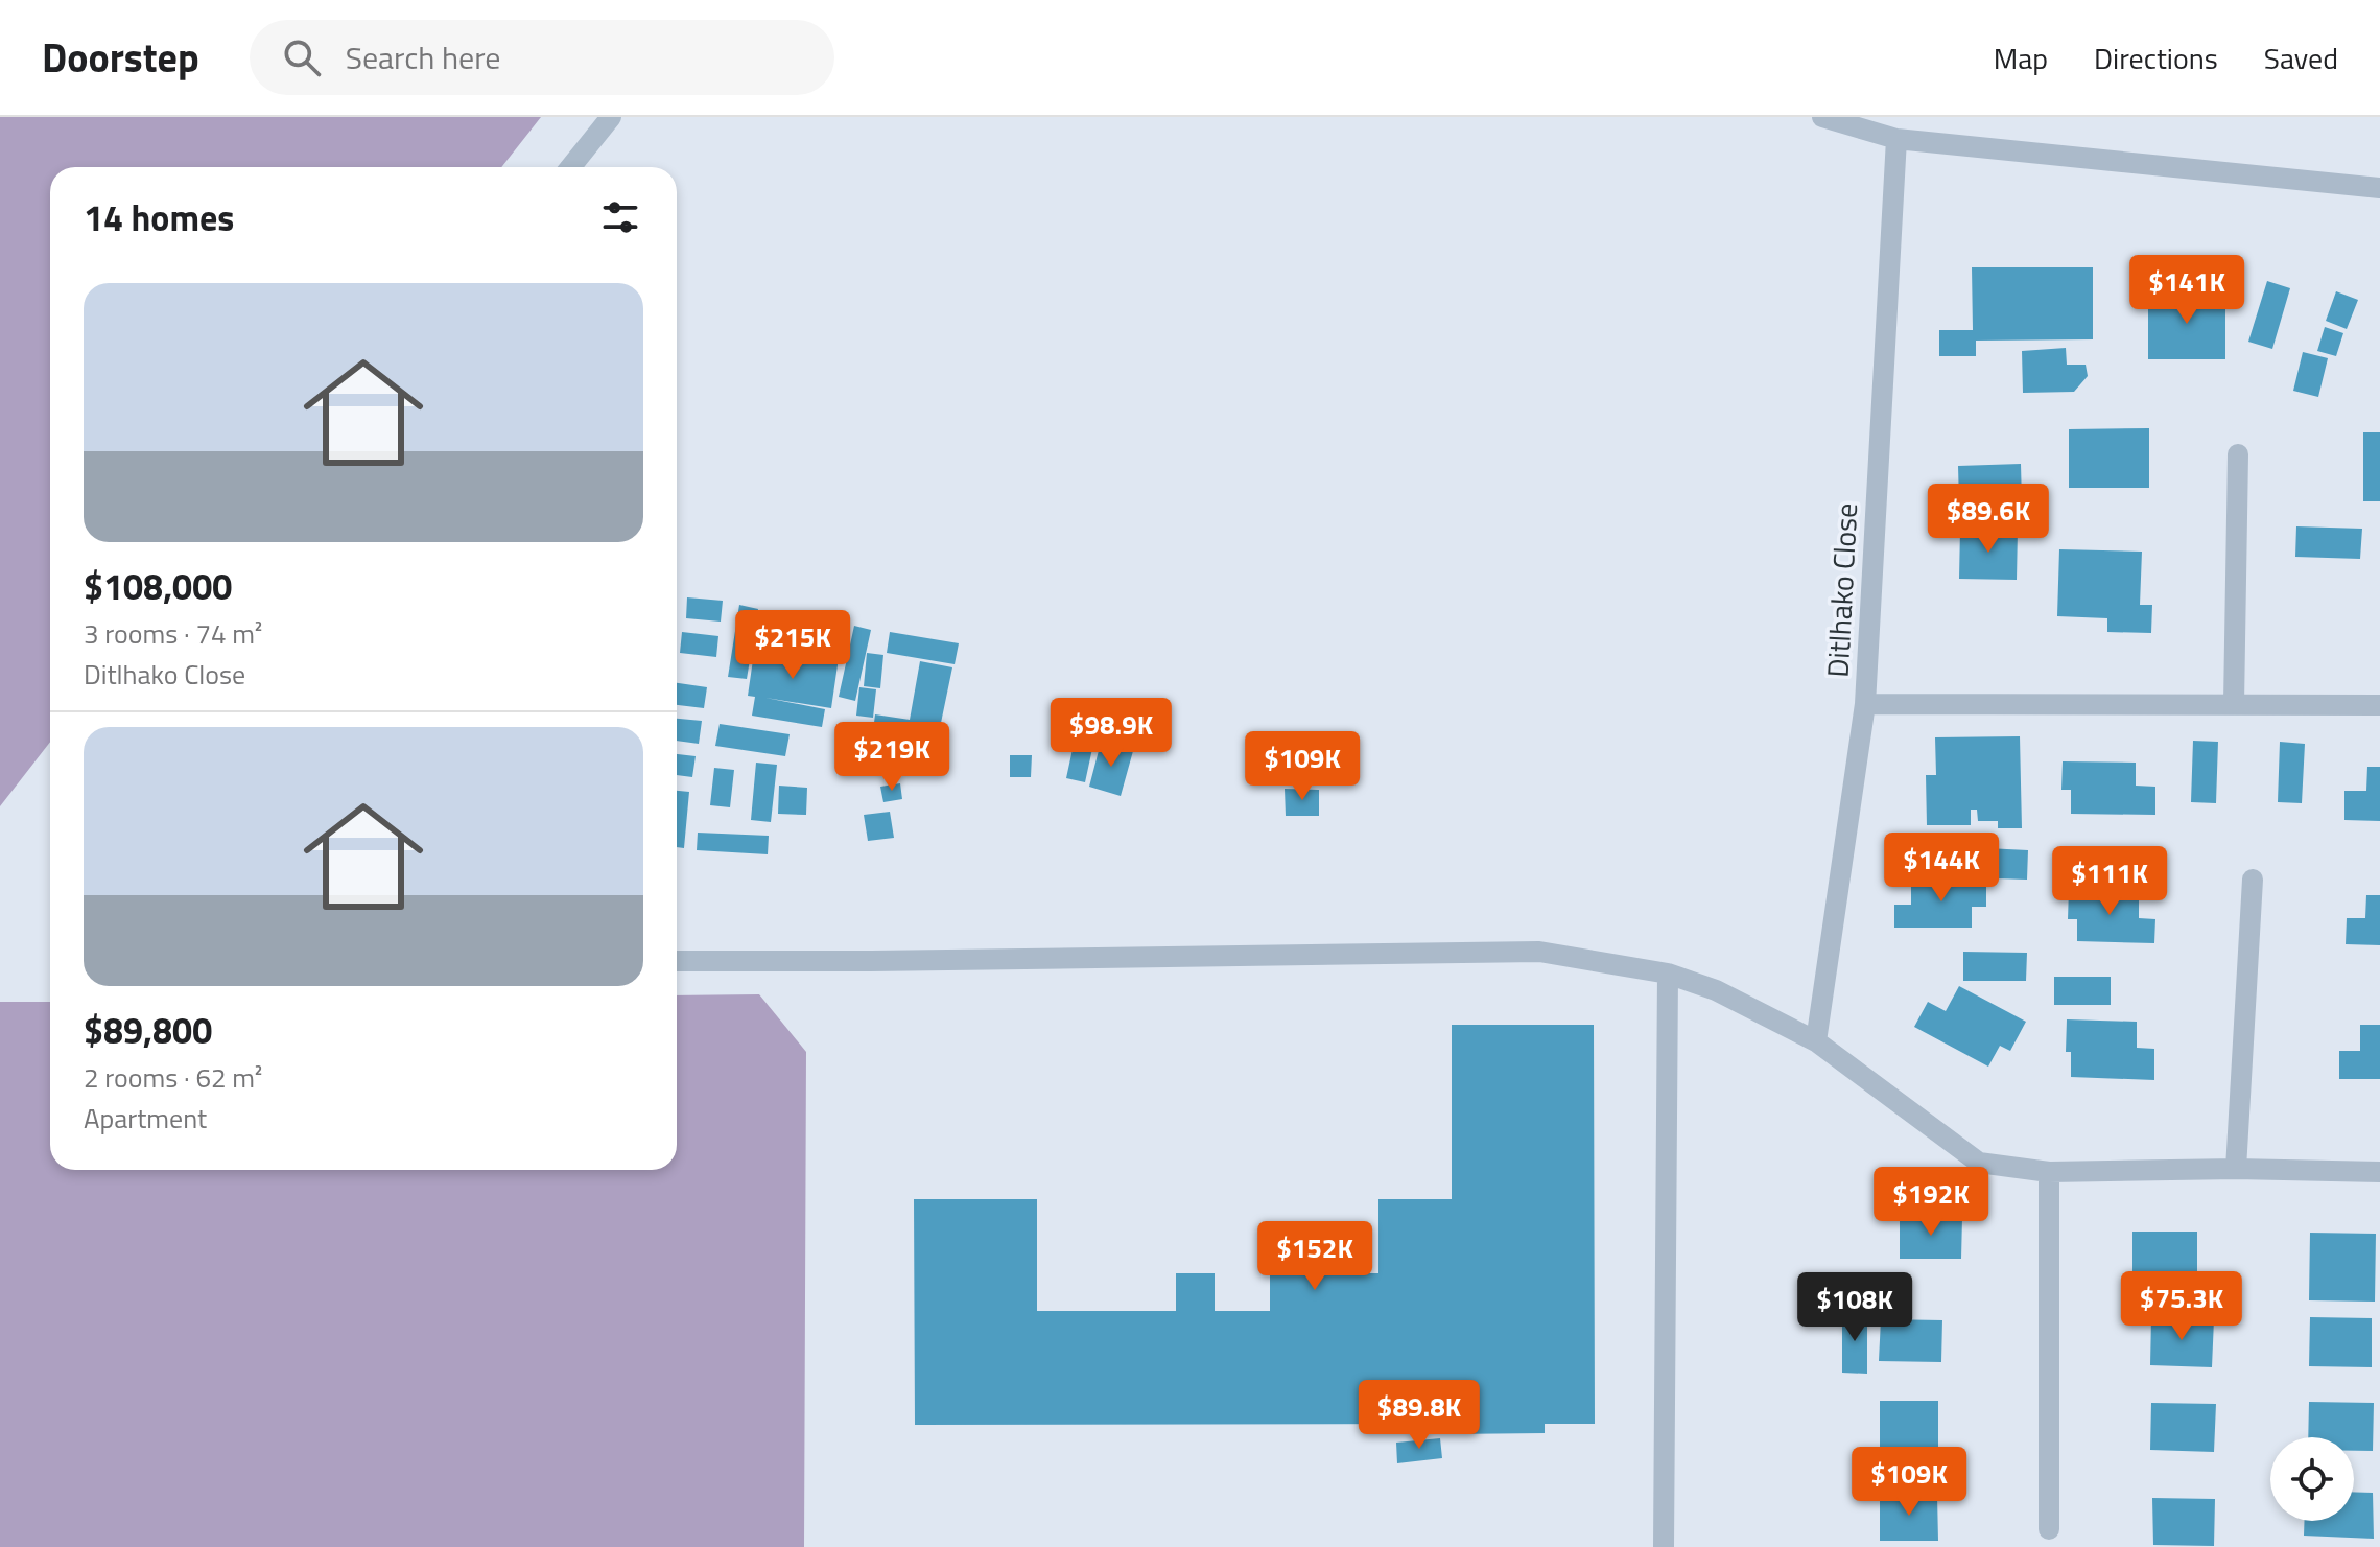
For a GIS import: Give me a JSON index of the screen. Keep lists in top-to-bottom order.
{
  "streets": {
    "street": ["Ditlhako Close"]
  },
  "page": {
    "header": "Doorstep",
    "search": "Search here",
    "nav": ["Map", "Directions", "Saved"],
    "heading": "14 homes",
    "price": [
      "$141K",
      "$89.6K",
      "$215K",
      "$98.9K",
      "$219K",
      "$109K",
      "$144K",
      "$111K",
      "$192K",
      "$152K",
      "$75.3K",
      "$108K",
      "$89.8K",
      "$109K"
    ],
    "list": [
      {
        "name": "$108,000",
        "note": "3 rooms · 74 m² · Ditlhako Close"
      },
      {
        "name": "$89,800",
        "note": "2 rooms · 62 m² · Apartment"
      }
    ]
  }
}
